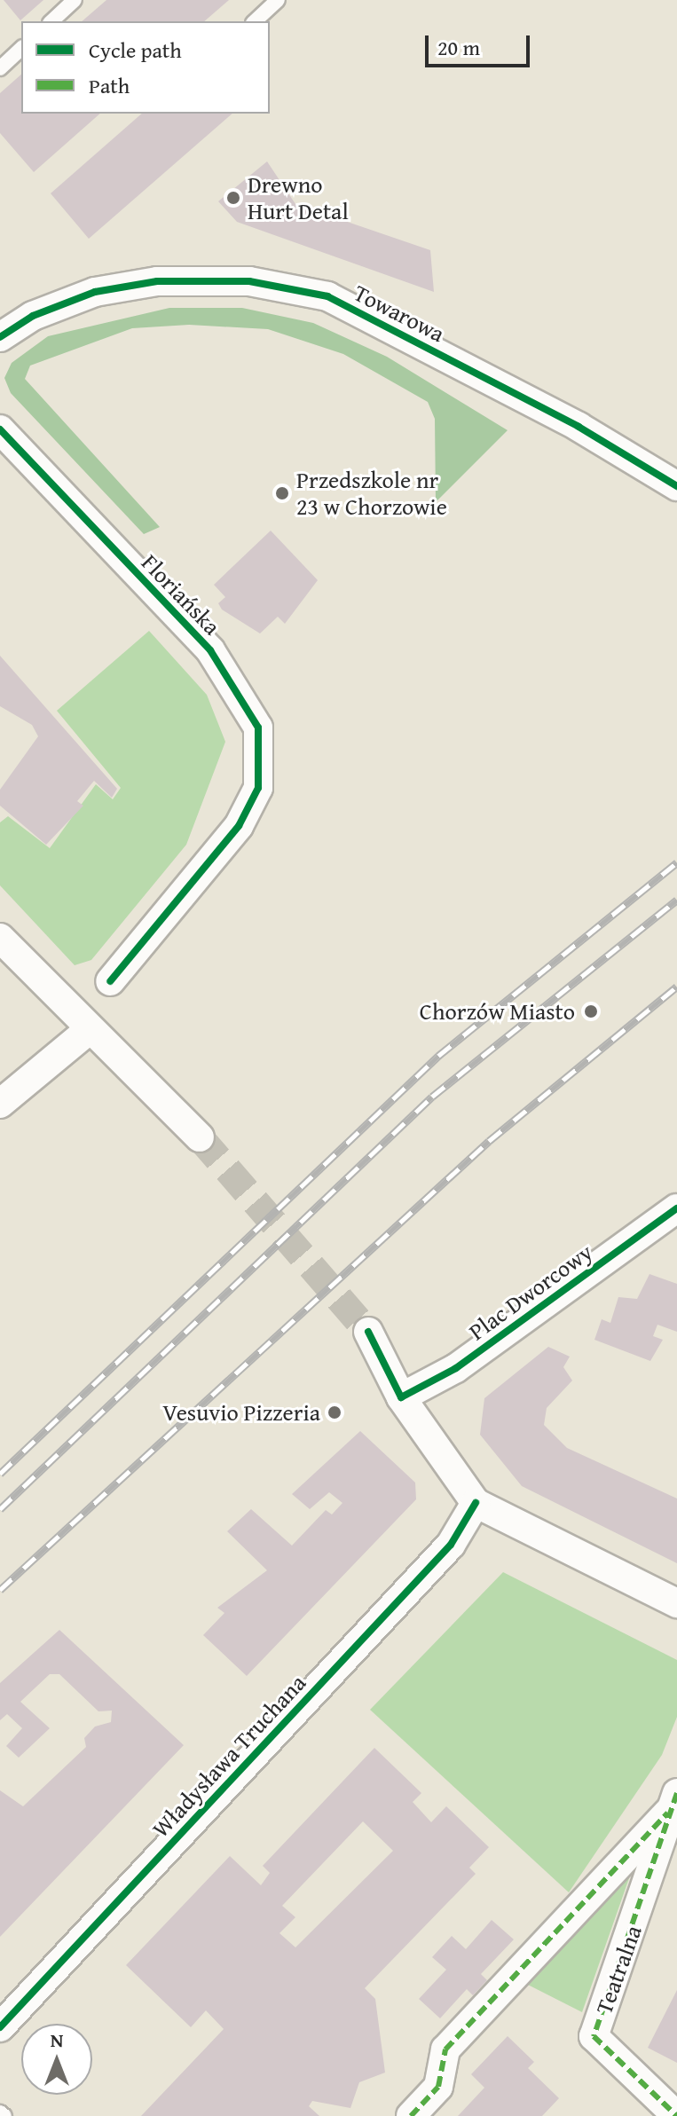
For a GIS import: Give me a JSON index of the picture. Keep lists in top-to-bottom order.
{
  "streets": {
    "street": [
      "Towarowa",
      "Floriańska",
      "Plac Dworcowy",
      "Władysława Truchana",
      "Teatralna"
    ]
  },
  "places": [
    "Drewno Hurt Detal",
    "Przedszkole nr 23 w Chorzowie",
    "Chorzów Miasto",
    "Vesuvio Pizzeria"
  ],
  "legend": ["Cycle path", "Path"],
  "scale_bar": "20 m",
  "north": "top"
}
